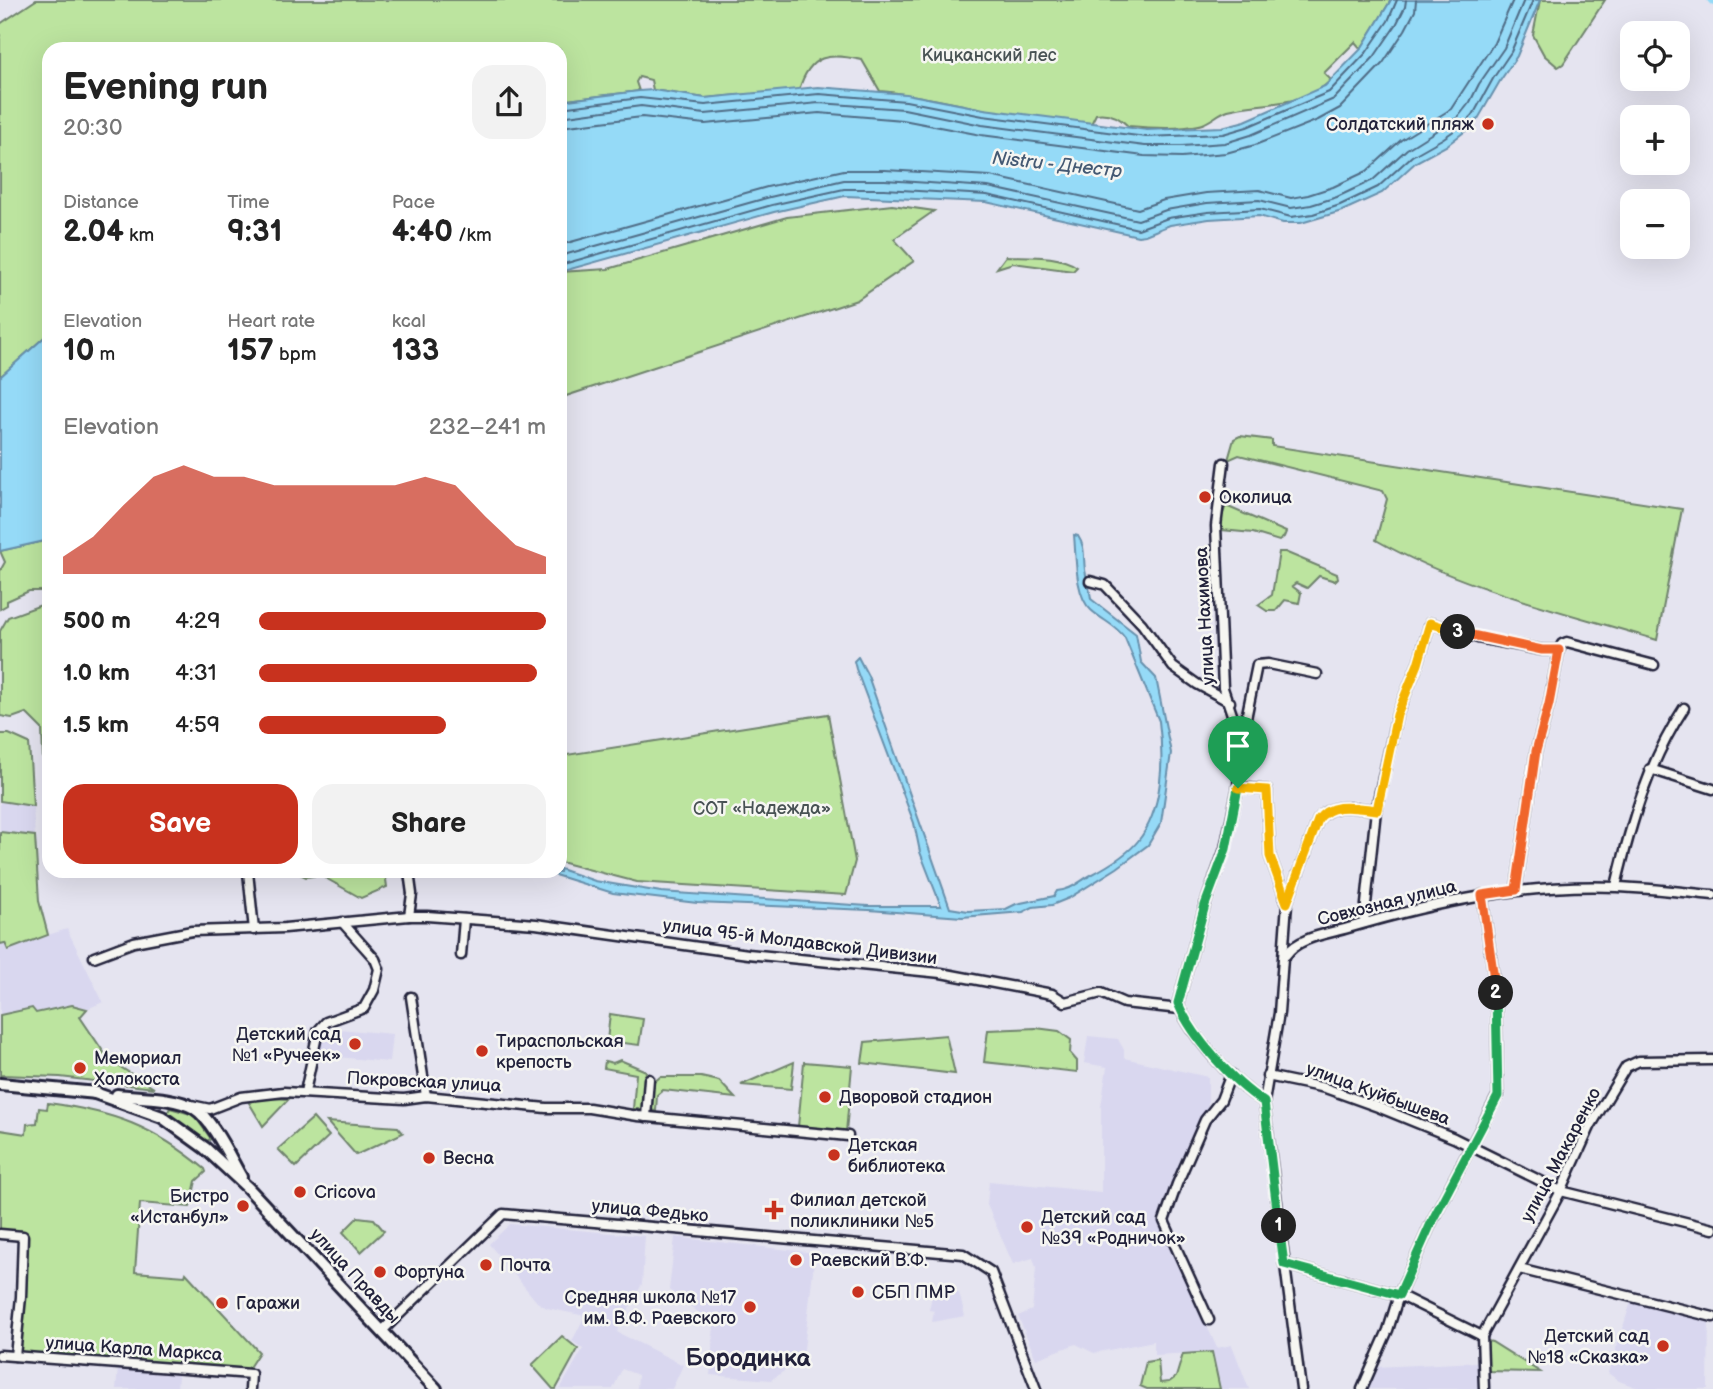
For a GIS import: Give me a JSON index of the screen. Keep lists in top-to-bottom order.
{
  "streets": {
    "main road": ["улица Правды"],
    "street": [
      "улица Нахимова",
      "Совхозная улица",
      "улица 95-й Молдавской Дивизии",
      "Покровская улица",
      "улица Куйбышева",
      "улица Макаренко",
      "улица Федько",
      "улица Карла Маркса"
    ]
  },
  "crossings": [
    ["улица Нахимова", "улица 95-й Молдавской Дивизии"],
    ["улица Куйбышева", "улица Макаренко"],
    ["улица Федько", "улица Правды"]
  ],
  "districts": ["Бородинка"],
  "water": ["Nistru - Днестр"],
  "parks": ["Кицканский лес", "СОТ «Надежда»"],
  "places": {
    "other": [
      "Солдатский пляж",
      "Околица",
      "Детский сад №1 «Ручеек»",
      "Тираспольская крепость",
      "Мемориал Холокоста",
      "Дворовой стадион",
      "Детская библиотека",
      "Весна",
      "Cricova",
      "Бистро «Истанбул»",
      "Детский сад №39 «Родничок»",
      "Раевский В.Ф.",
      "Почта",
      "Фортуна",
      "СБП ПМР",
      "Гаражи",
      "Средняя школа №17 им. В.Ф. Раевского",
      "Детский сад №18 «Сказка»"
    ],
    "health": ["Филиал детской поликлиники №5"]
  },
  "page": {
    "map_buttons": ["+", "−"],
    "heading": ["Evening run", "20:30"],
    "stats": [
      ["Distance", "2.04 km"],
      ["Time", "9:31"],
      ["Pace", "4:40 /km"],
      ["Elevation", "10 m"],
      ["Heart rate", "157 bpm"],
      ["kcal", "133"]
    ],
    "chart": ["Elevation", "232–241 m"],
    "list": [
      {
        "name": "500 m",
        "note": "4:29"
      },
      {
        "name": "1.0 km",
        "note": "4:31"
      },
      {
        "name": "1.5 km",
        "note": "4:59"
      }
    ],
    "pins": ["3", "2", "1"],
    "buttons": ["Save", "Share"]
  }
}
